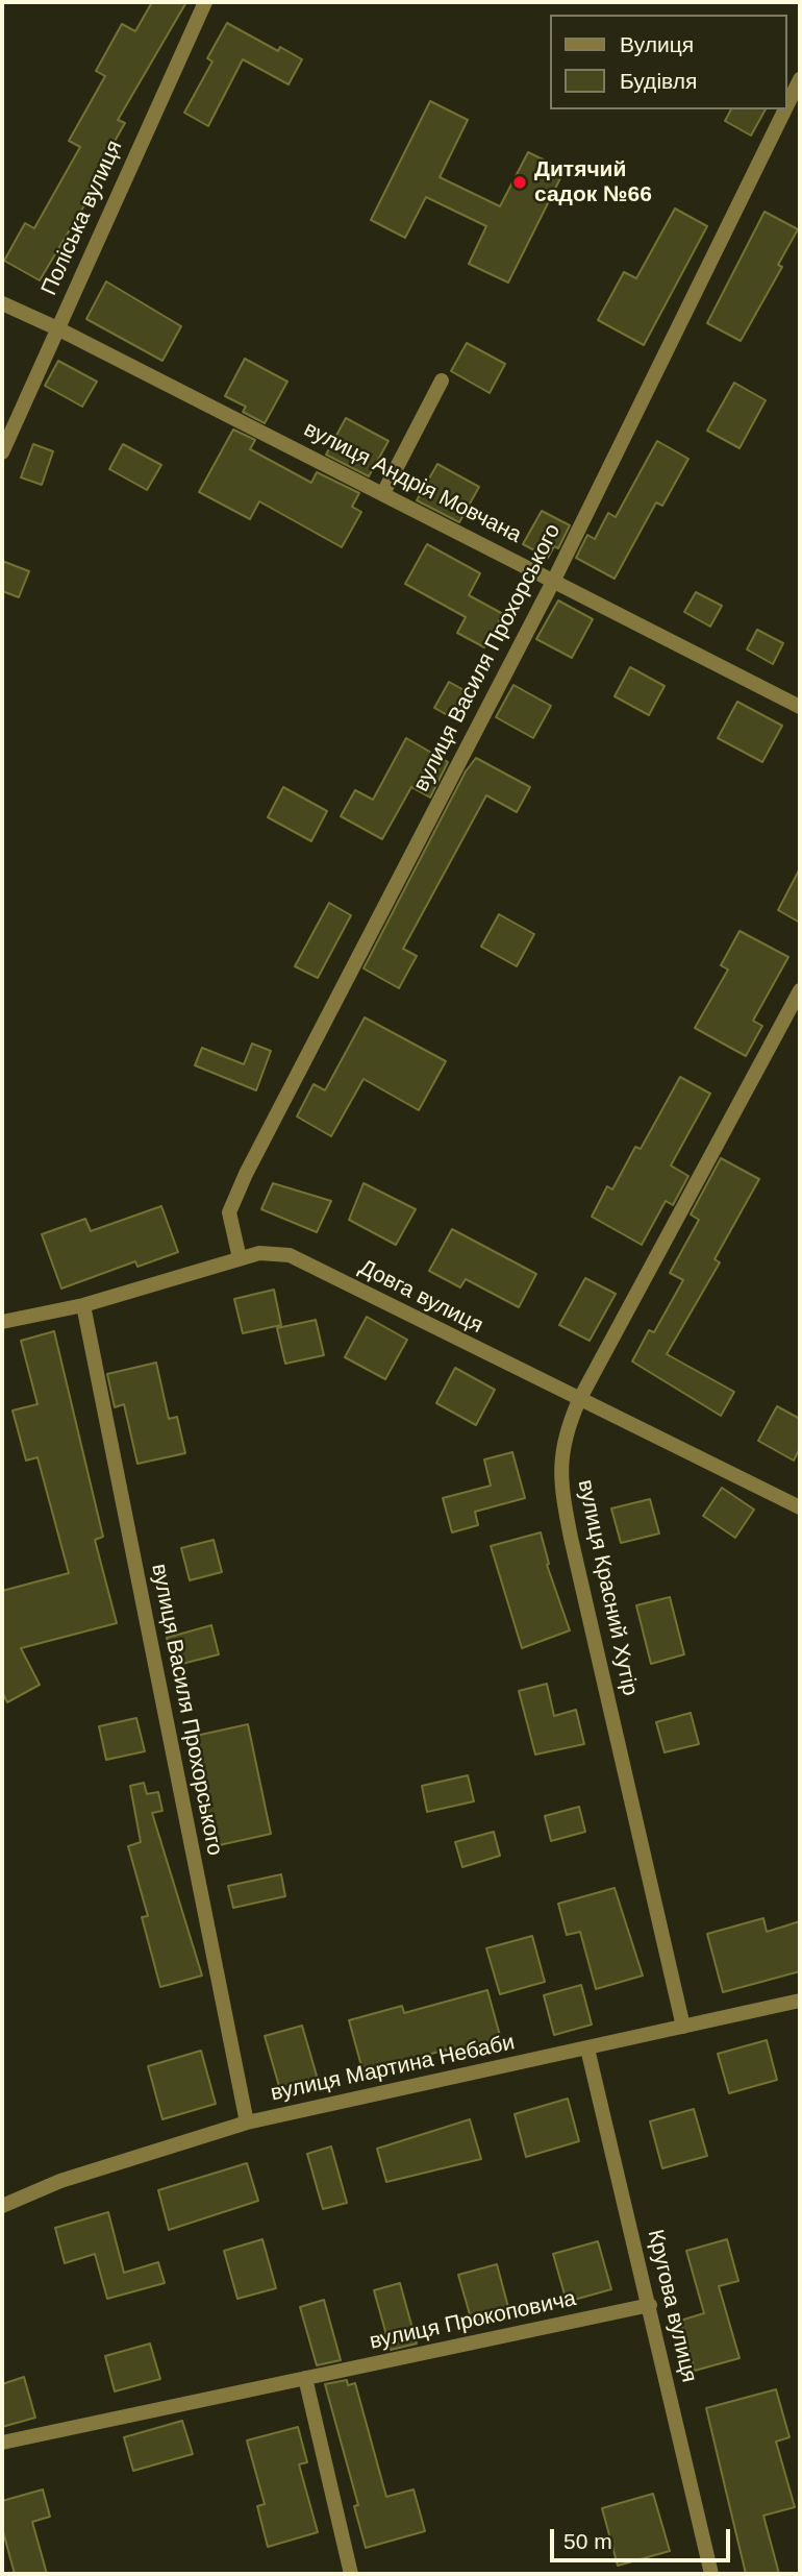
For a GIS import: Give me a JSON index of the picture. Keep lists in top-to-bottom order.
{
  "streets": {
    "street": [
      "Поліська вулиця",
      "вулиця Андрія Мовчана",
      "вулиця Василя Прохорського",
      "Довга вулиця",
      "вулиця Красний Хутір",
      "вулиця Мартина Небаби",
      "Кругова вулиця",
      "вулиця Прокоповича"
    ]
  },
  "crossings": [
    ["Поліська вулиця", "вулиця Андрія Мовчана"],
    ["вулиця Андрія Мовчана", "вулиця Василя Прохорського"],
    ["вулиця Василя Прохорського", "Довга вулиця"],
    ["вулиця Василя Прохорського", "вулиця Мартина Небаби"],
    ["Довга вулиця", "вулиця Красний Хутір"],
    ["вулиця Красний Хутір", "вулиця Мартина Небаби"],
    ["вулиця Мартина Небаби", "Кругова вулиця"],
    ["Кругова вулиця", "вулиця Прокоповича"]
  ],
  "places": ["Дитячий садок №66"],
  "legend": ["Вулиця", "Будівля"],
  "scale_bar": "50 m"
}
